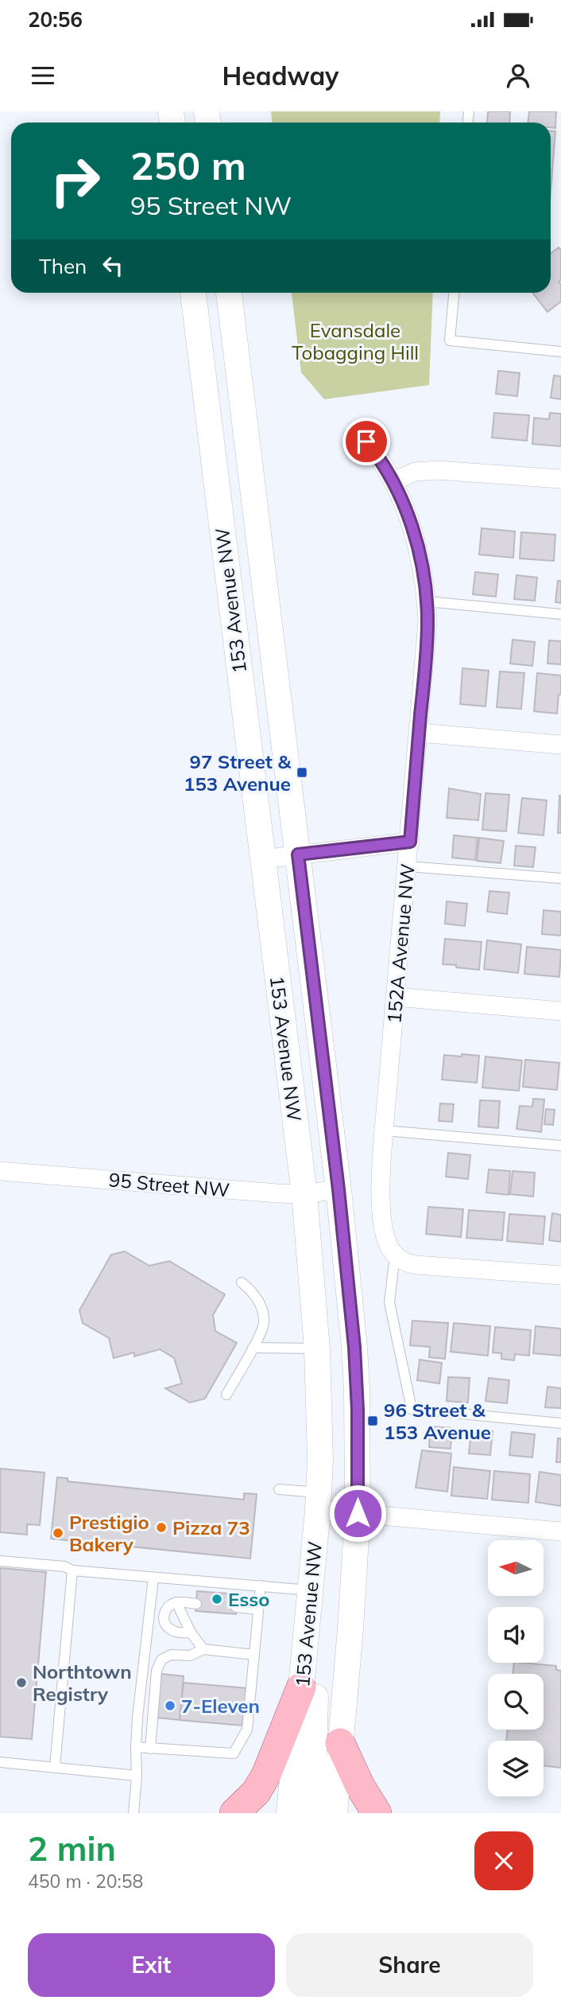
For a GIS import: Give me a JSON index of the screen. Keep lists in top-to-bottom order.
{
  "streets": {
    "main road": ["153 Avenue NW"],
    "street": ["152A Avenue NW", "95 Street NW"]
  },
  "crossings": [
    ["153 Avenue NW", "95 Street NW"]
  ],
  "parks": ["Evansdale Tobagging Hill"],
  "places": {
    "transit": ["97 Street & 153 Avenue", "96 Street & 153 Avenue"],
    "other": [
      "Pizza 73",
      "Prestigio Bakery",
      "Esso",
      "Northtown Registry",
      "7-Eleven"
    ]
  },
  "north": "left",
  "page": {
    "status": "20:56",
    "header": "Headway",
    "turn": ["250 m", "95 Street NW"],
    "then": "Then",
    "heading": ["2 min", "450 m · 20:58"],
    "buttons": ["Exit", "Share"]
  }
}
